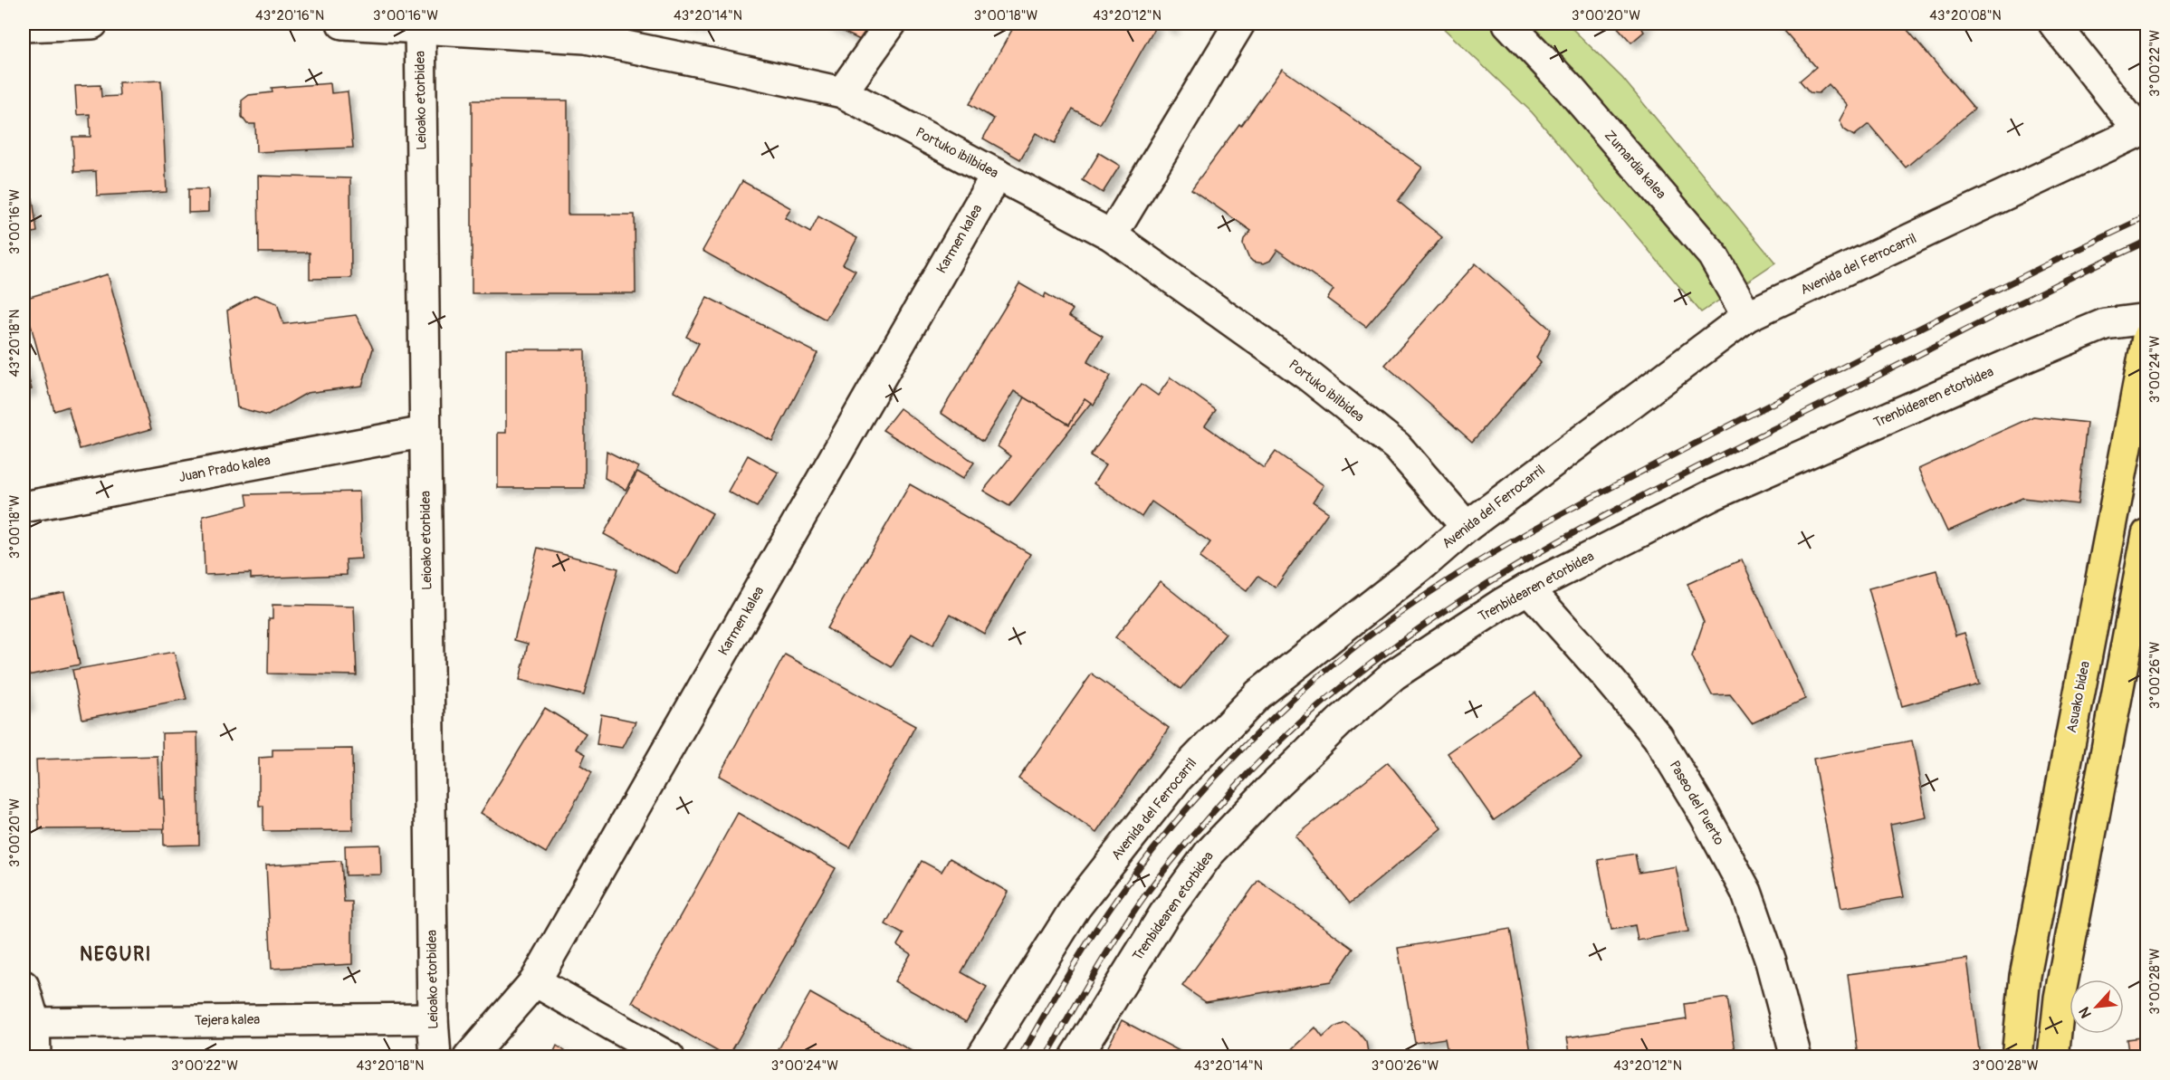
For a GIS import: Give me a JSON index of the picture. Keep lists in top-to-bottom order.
{
  "streets": {
    "main road": ["Asuako bidea"],
    "street": [
      "Leioako etorbidea",
      "Portuko ibilbidea",
      "Zumardia kalea",
      "Karmen kalea",
      "Avenida del Ferrocarril",
      "Trenbidearen etorbidea",
      "Juan Prado kalea",
      "Paseo del Puerto",
      "Tejera kalea"
    ]
  },
  "crossings": [
    ["Leioako etorbidea", "Portuko ibilbidea"],
    ["Leioako etorbidea", "Juan Prado kalea"],
    ["Leioako etorbidea", "Tejera kalea"],
    ["Portuko ibilbidea", "Karmen kalea"],
    ["Portuko ibilbidea", "Avenida del Ferrocarril"],
    ["Zumardia kalea", "Avenida del Ferrocarril"],
    ["Trenbidearen etorbidea", "Paseo del Puerto"]
  ],
  "districts": ["NEGURI"],
  "north": "bottom left",
  "coordinates": [
    "43°20'16\"N",
    "3°00'16\"W",
    "43°20'14\"N",
    "3°00'18\"W",
    "43°20'12\"N",
    "3°00'20\"W",
    "43°20'08\"N",
    "3°00'22\"W",
    "43°20'18\"N",
    "3°00'24\"W",
    "3°00'26\"W",
    "3°00'28\"W"
  ]
}
